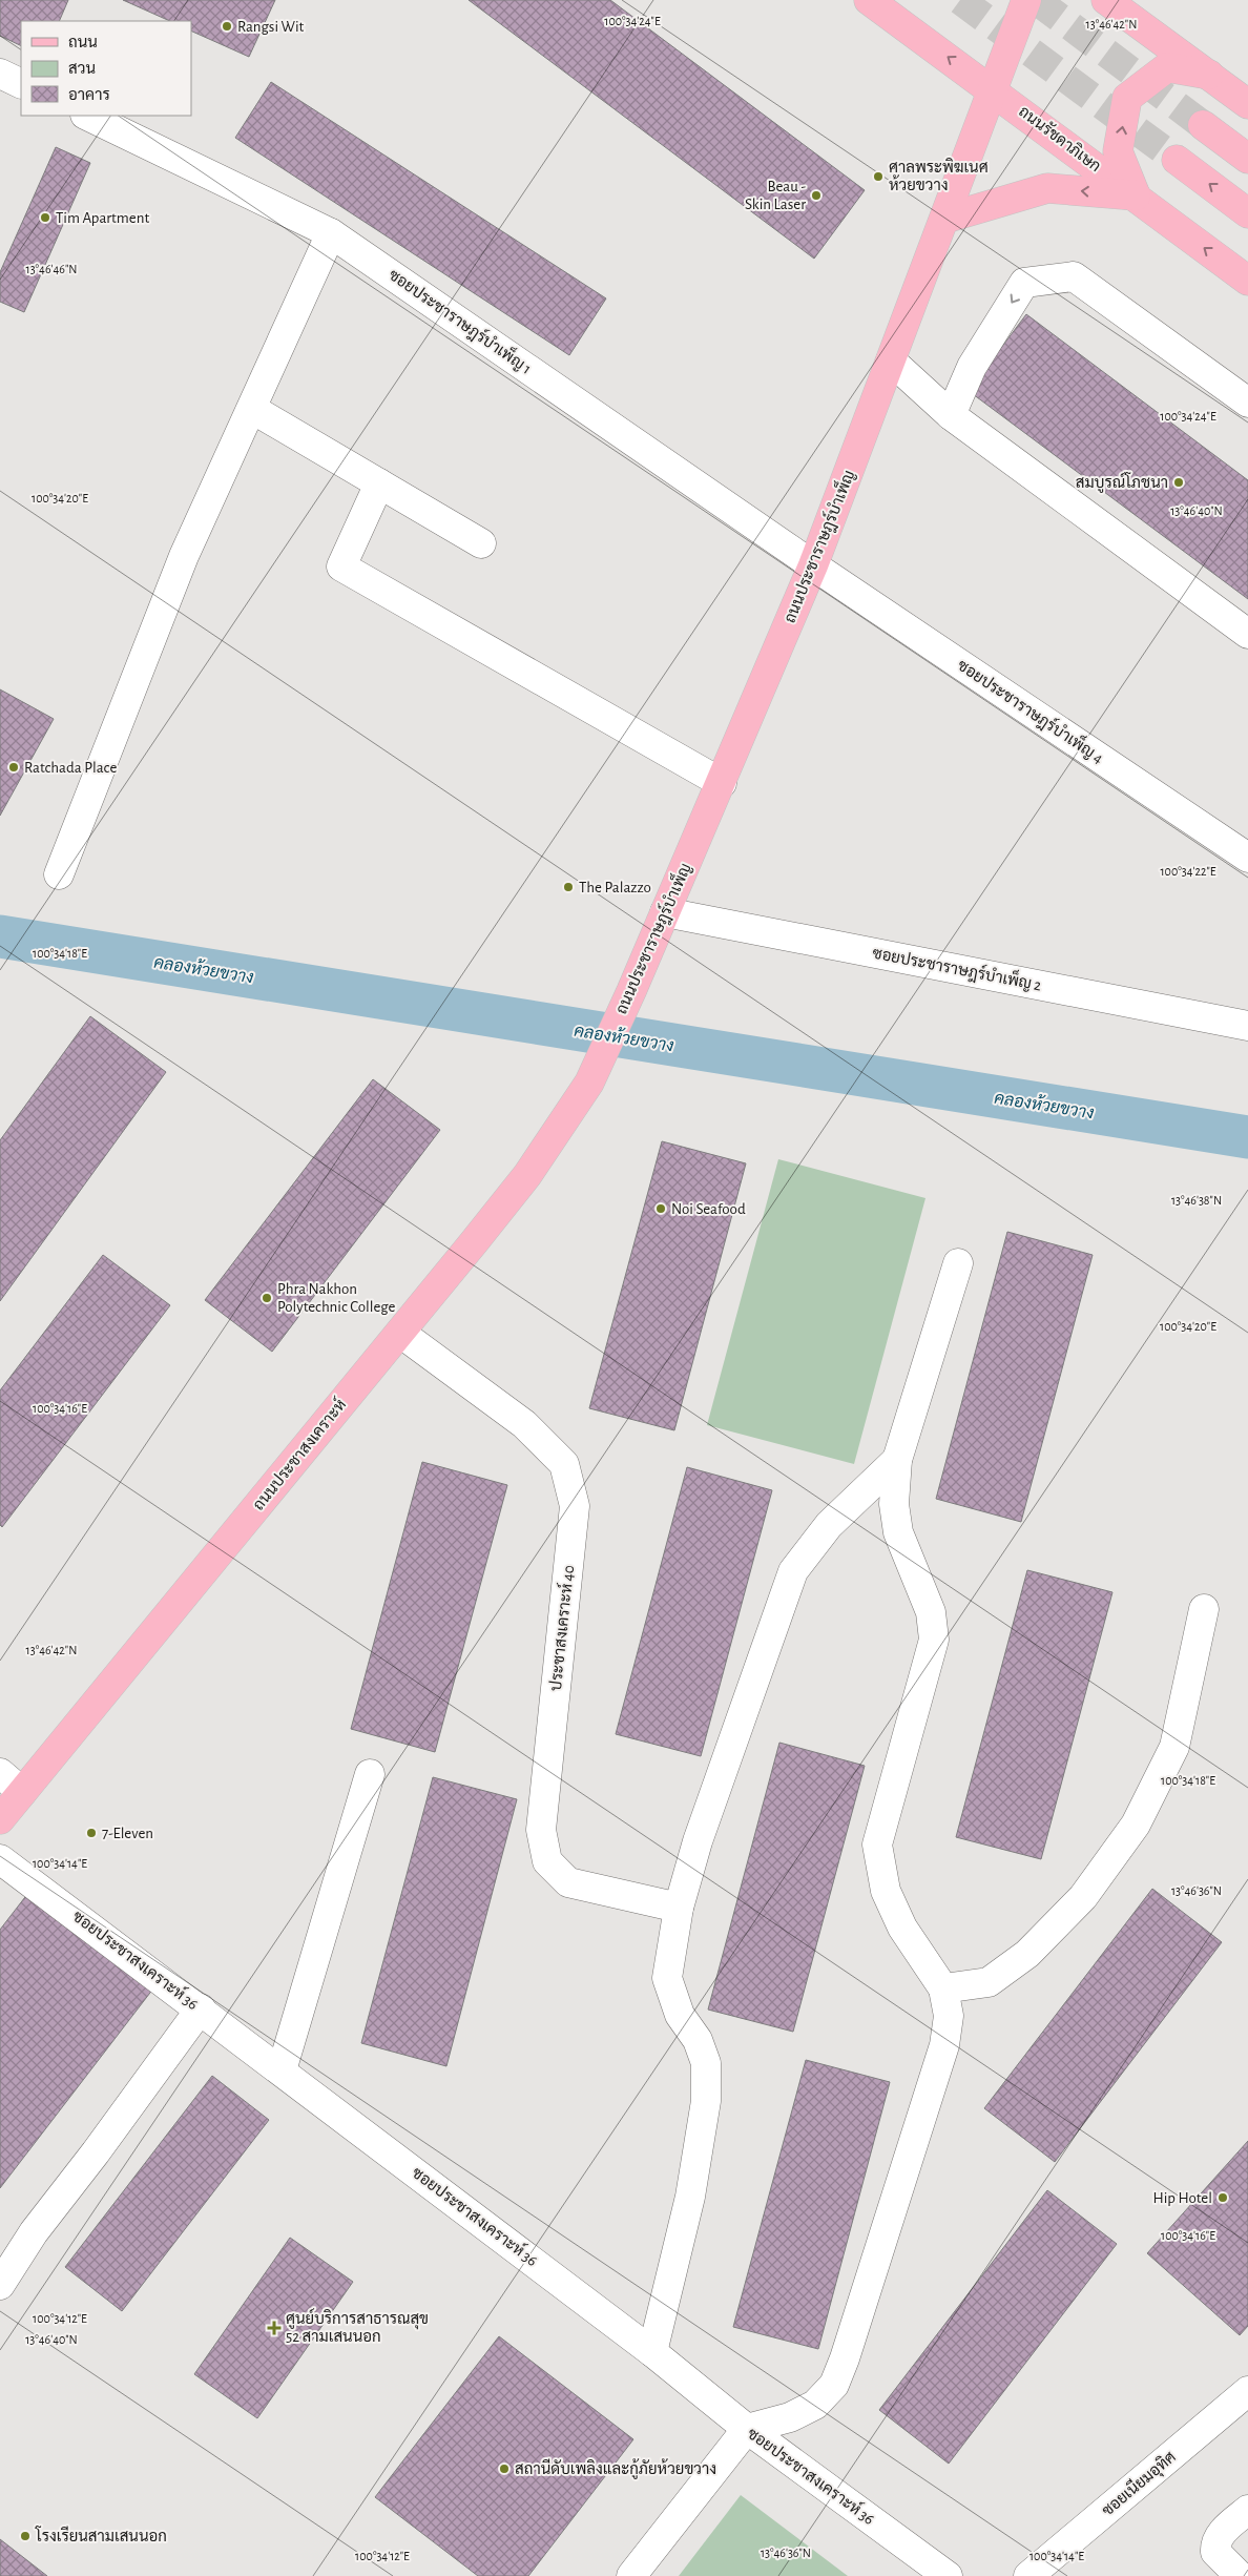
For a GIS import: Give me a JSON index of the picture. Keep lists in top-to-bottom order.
{
  "streets": {
    "main road": ["ถนนรัชดาภิเษก", "ถนนประชาราษฎร์บำเพ็ญ", "ถนนประชาสงเคราะห์"],
    "street": [
      "ซอยประชาราษฎร์บำเพ็ญ 1",
      "ซอยประชาราษฎร์บำเพ็ญ 4",
      "ซอยประชาราษฎร์บำเพ็ญ 2",
      "ประชาสงเคราะห์ 40",
      "ซอยประชาสงเคราะห์ 36",
      "ซอยเนียมอุทิศ"
    ]
  },
  "crossings": [
    ["ถนนรัชดาภิเษก", "ถนนประชาราษฎร์บำเพ็ญ"],
    ["ซอยประชาราษฎร์บำเพ็ญ 1", "ถนนประชาราษฎร์บำเพ็ญ"],
    ["ซอยประชาราษฎร์บำเพ็ญ 1", "ซอยประชาราษฎร์บำเพ็ญ 4"],
    ["ถนนประชาราษฎร์บำเพ็ญ", "ซอยประชาราษฎร์บำเพ็ญ 4"],
    ["ถนนประชาราษฎร์บำเพ็ญ", "ซอยประชาราษฎร์บำเพ็ญ 2"],
    ["ถนนประชาราษฎร์บำเพ็ญ", "ถนนประชาสงเคราะห์"],
    ["ถนนประชาสงเคราะห์", "ประชาสงเคราะห์ 40"]
  ],
  "water": ["คลองห้วยขวาง"],
  "places": {
    "other": [
      "Rangsi Wit",
      "ศาลพระพิฆเนศ ห้วยขวาง",
      "Beau - Skin Laser",
      "Tim Apartment",
      "สมบูรณ์โภชนา",
      "Ratchada Place",
      "The Palazzo",
      "Noi Seafood",
      "Phra Nakhon Polytechnic College",
      "7-Eleven",
      "Hip Hotel",
      "สถานีดับเพลิงและกู้ภัยห้วยขวาง",
      "โรงเรียนสามเสนนอก"
    ],
    "health": ["ศูนย์บริการสาธารณสุข 52 สามเสนนอก"]
  },
  "legend": ["ถนน", "สวน", "อาคาร"],
  "coordinates": [
    "100°34'24\"E",
    "13°46'42\"N",
    "13°46'46\"N",
    "100°34'20\"E",
    "13°46'40\"N",
    "100°34'22\"E",
    "100°34'18\"E",
    "13°46'38\"N",
    "100°34'16\"E",
    "100°34'14\"E",
    "13°46'36\"N",
    "100°34'12\"E"
  ]
}
